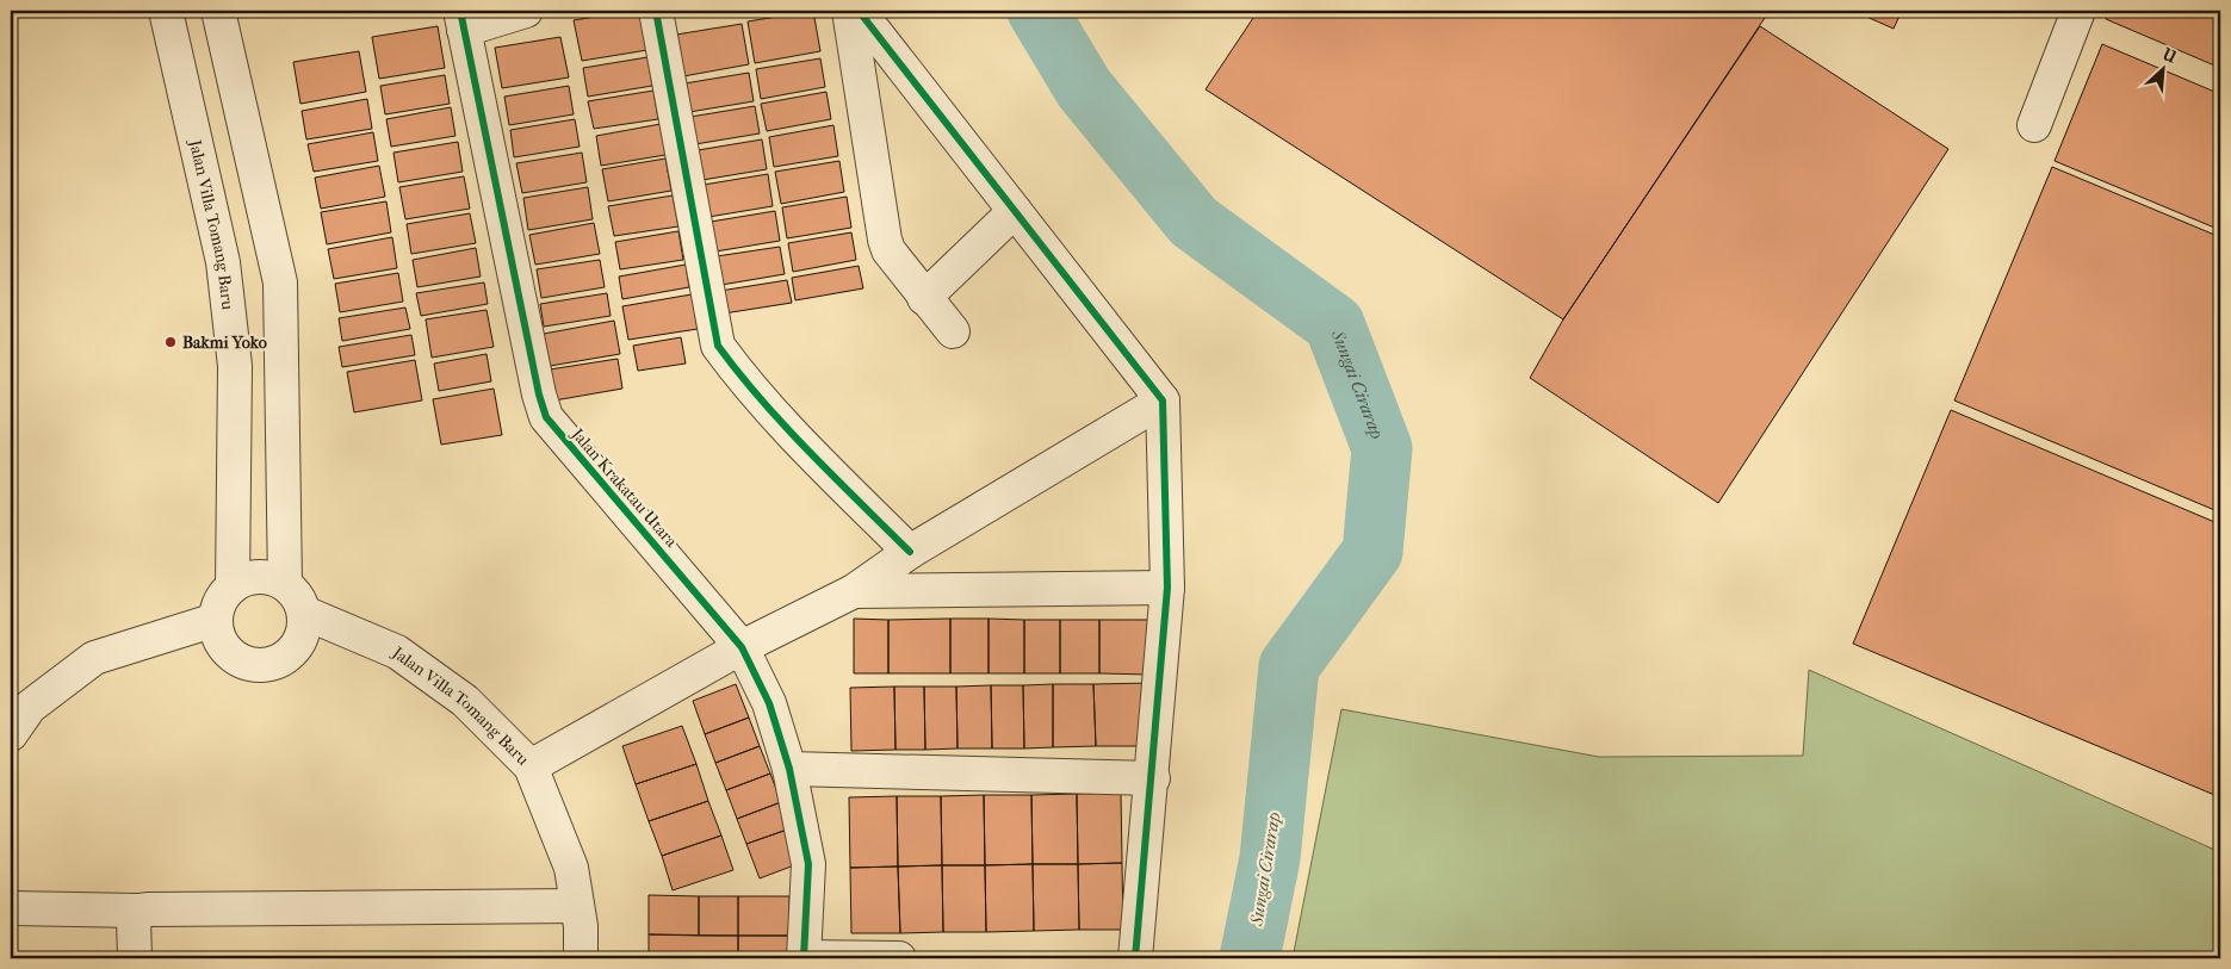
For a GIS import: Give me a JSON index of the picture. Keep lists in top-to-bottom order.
{
  "streets": {
    "street": ["Jalan Villa Tomang Baru", "Jalan Krakatau Utara"]
  },
  "water": ["Sungai Cirarap"],
  "places": ["Bakmi Yoko"],
  "north": "top right"
}
